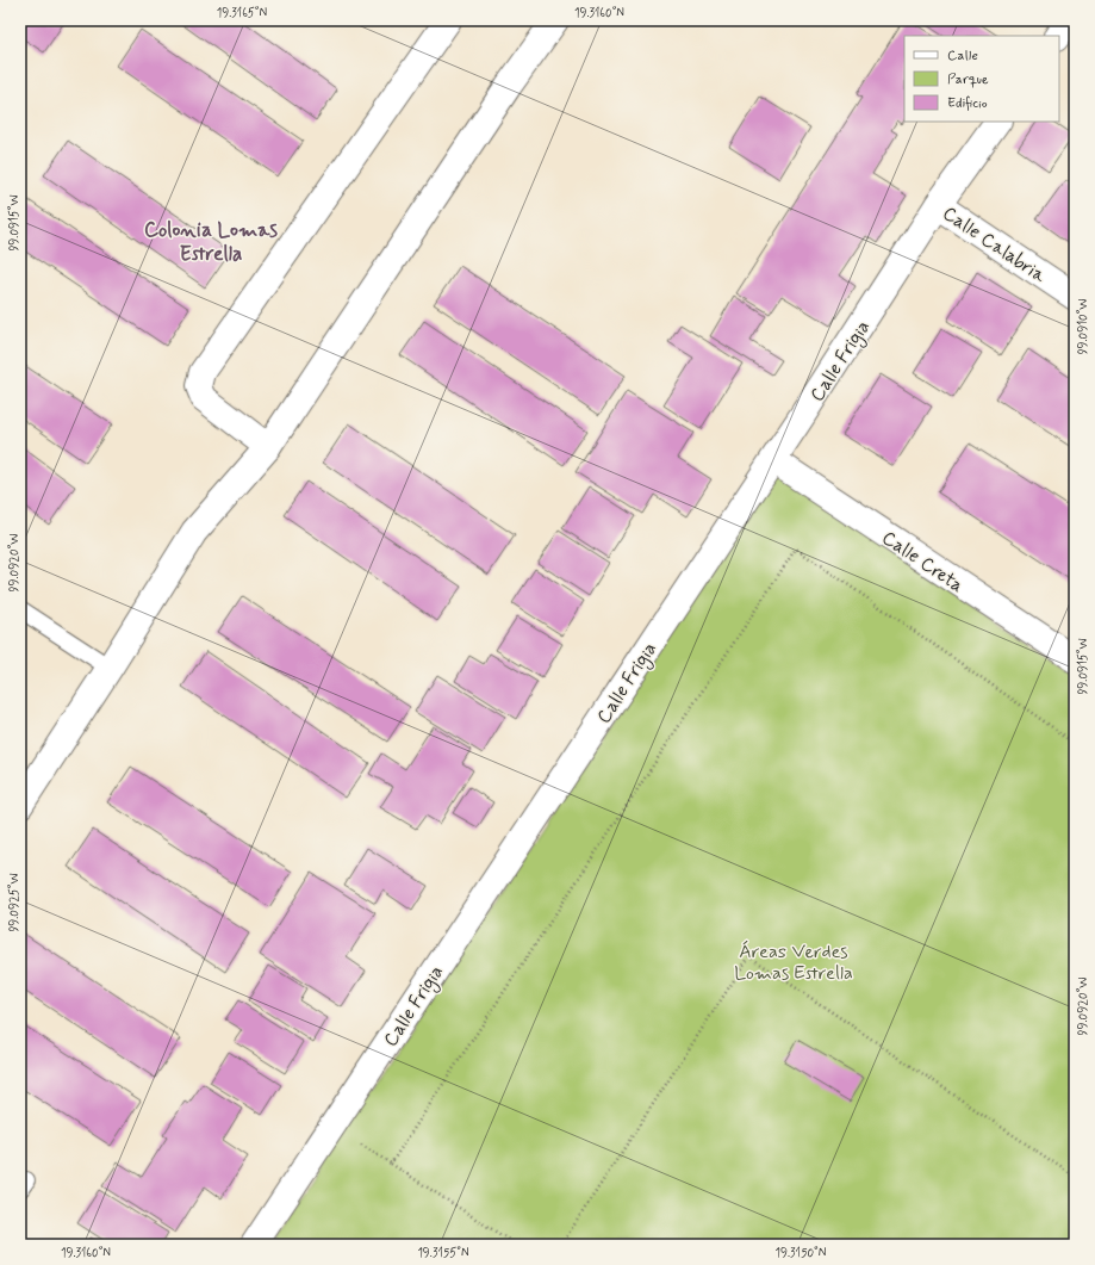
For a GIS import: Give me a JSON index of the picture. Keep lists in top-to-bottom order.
{
  "streets": {
    "street": ["Calle Calabria", "Calle Frigia", "Calle Creta"]
  },
  "crossings": [
    ["Calle Calabria", "Calle Frigia"],
    ["Calle Frigia", "Calle Creta"]
  ],
  "districts": ["Colonia Lomas Estrella"],
  "parks": ["Áreas Verdes Lomas Estrella"],
  "legend": ["Calle", "Parque", "Edificio"],
  "coordinates": [
    "19.3165°N",
    "19.3160°N",
    "99.0915°W",
    "99.0910°W",
    "99.0920°W",
    "99.0925°W",
    "19.3155°N",
    "19.3150°N"
  ]
}
